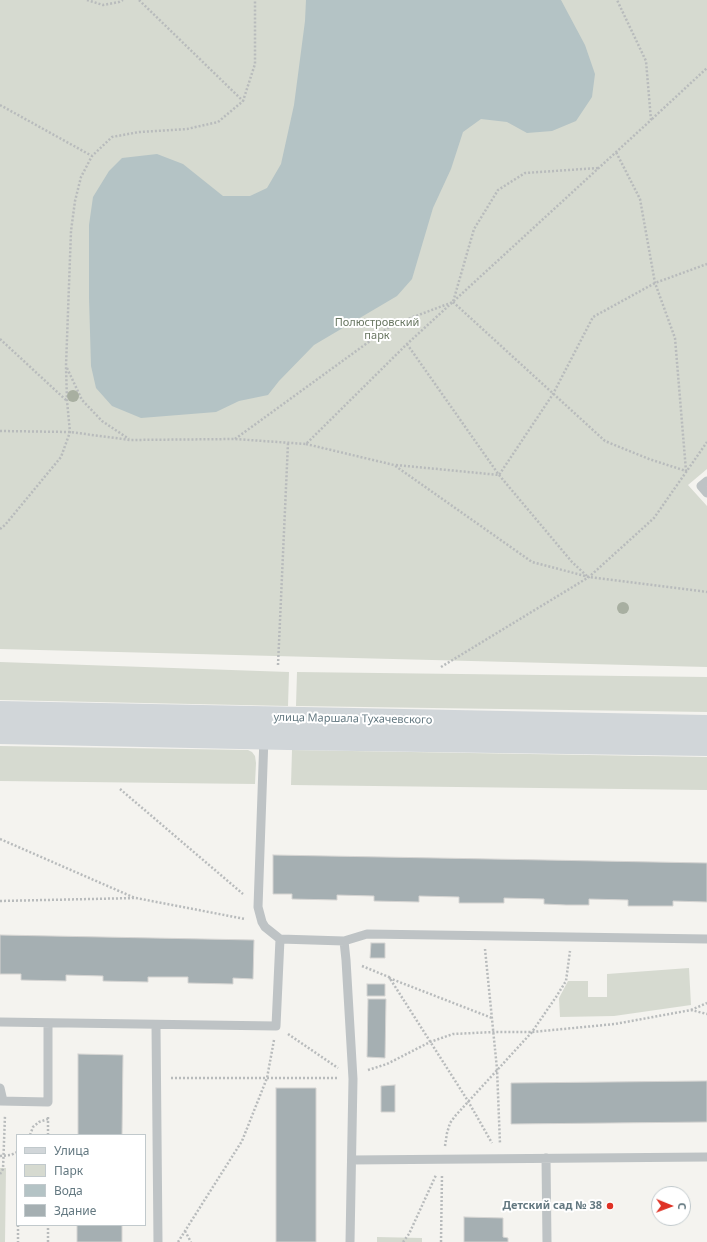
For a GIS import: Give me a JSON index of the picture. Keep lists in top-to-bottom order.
{
  "streets": {
    "street": ["улица Маршала Тухачевского"]
  },
  "parks": ["Полюстровский парк"],
  "places": ["Детский сад № 38"],
  "legend": [
    "Улица",
    "Парк",
    "Вода",
    "Здание"
  ],
  "north": "right"
}
